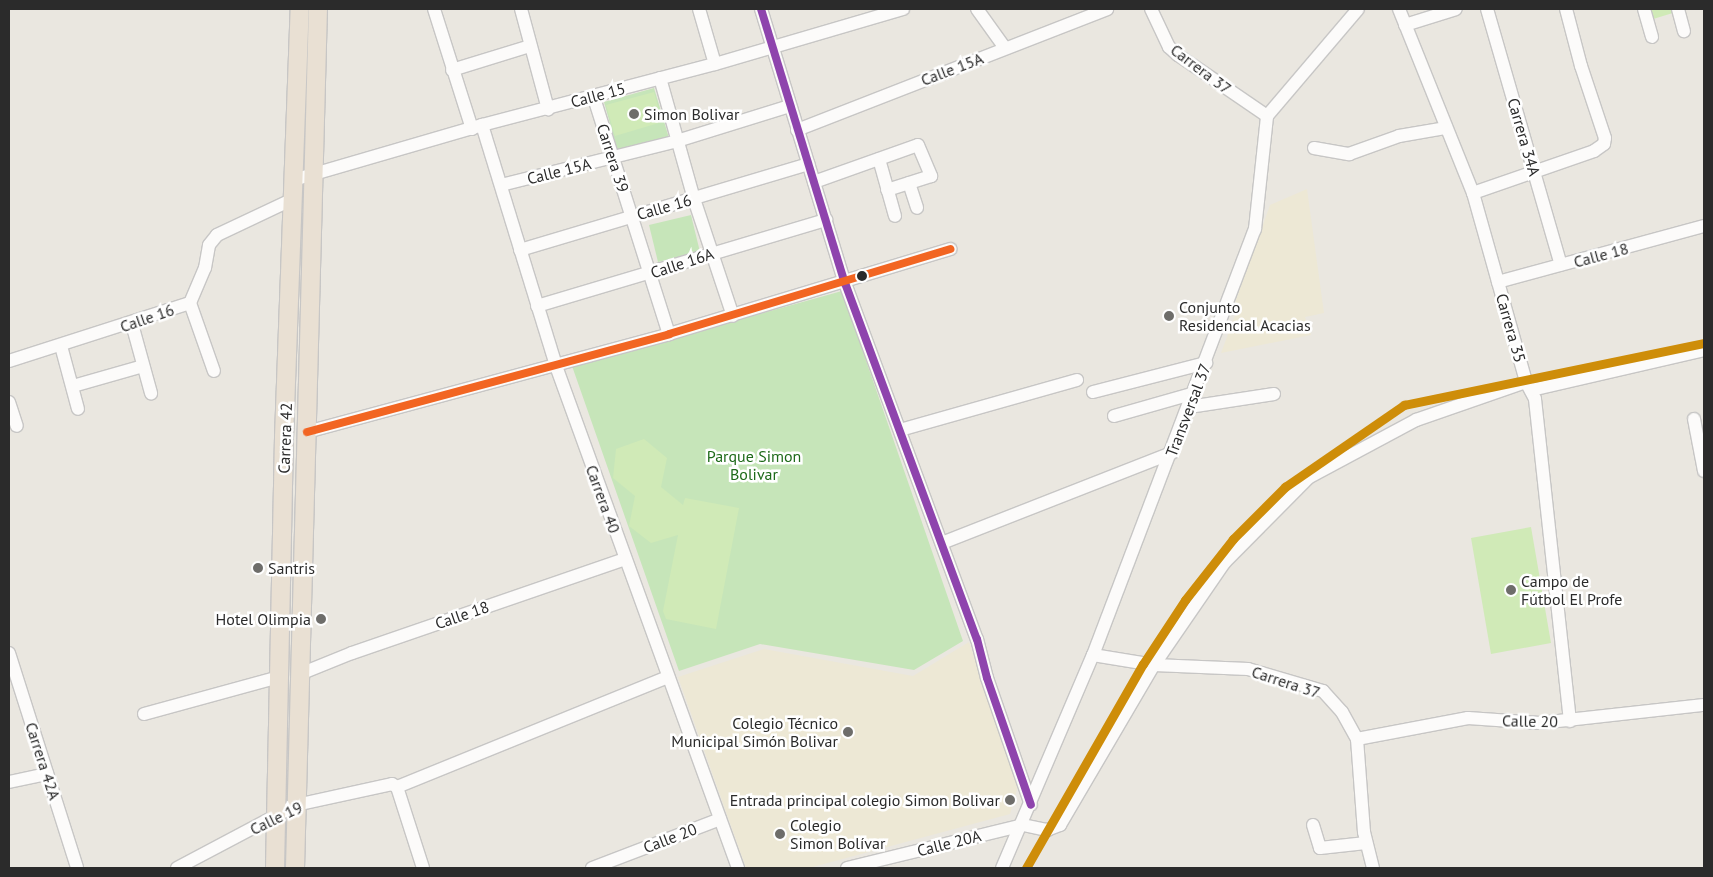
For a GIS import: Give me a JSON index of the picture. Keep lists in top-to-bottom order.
{
  "streets": {
    "highway": ["Carrera 42"],
    "street": [
      "Calle 15A",
      "Carrera 37",
      "Calle 15",
      "Carrera 34A",
      "Carrera 39",
      "Calle 16",
      "Calle 18",
      "Calle 16A",
      "Carrera 35",
      "Transversal 37",
      "Carrera 40",
      "Calle 20",
      "Carrera 42A",
      "Calle 19",
      "Calle 20A"
    ]
  },
  "crossings": [
    ["Calle 15A", "Carrera 39"],
    ["Calle 15A", "Carrera 40"],
    ["Carrera 37", "Transversal 37"],
    ["Carrera 37", "Calle 20"],
    ["Calle 15", "Carrera 39"],
    ["Calle 15", "Carrera 42"],
    ["Calle 15", "Carrera 40"],
    ["Carrera 34A", "Calle 18"],
    ["Carrera 39", "Calle 16"],
    ["Carrera 39", "Calle 16A"],
    ["Calle 16", "Carrera 42"],
    ["Calle 16", "Carrera 40"],
    ["Calle 18", "Carrera 35"],
    ["Calle 18", "Carrera 42"],
    ["Calle 18", "Carrera 40"],
    ["Calle 16A", "Carrera 40"],
    ["Carrera 35", "Calle 20"],
    ["Transversal 37", "Calle 20A"],
    ["Carrera 42", "Calle 19"],
    ["Carrera 40", "Calle 20"]
  ],
  "parks": ["Parque Simon Bolivar"],
  "places": [
    "Simon Bolivar",
    "Conjunto Residencial Acacias",
    "Santris",
    "Campo de Fútbol El Profe",
    "Hotel Olimpia",
    "Colegio Técnico Municipal Simón Bolivar",
    "Entrada principal colegio Simon Bolivar",
    "Colegio Simon Bolívar"
  ]
}
